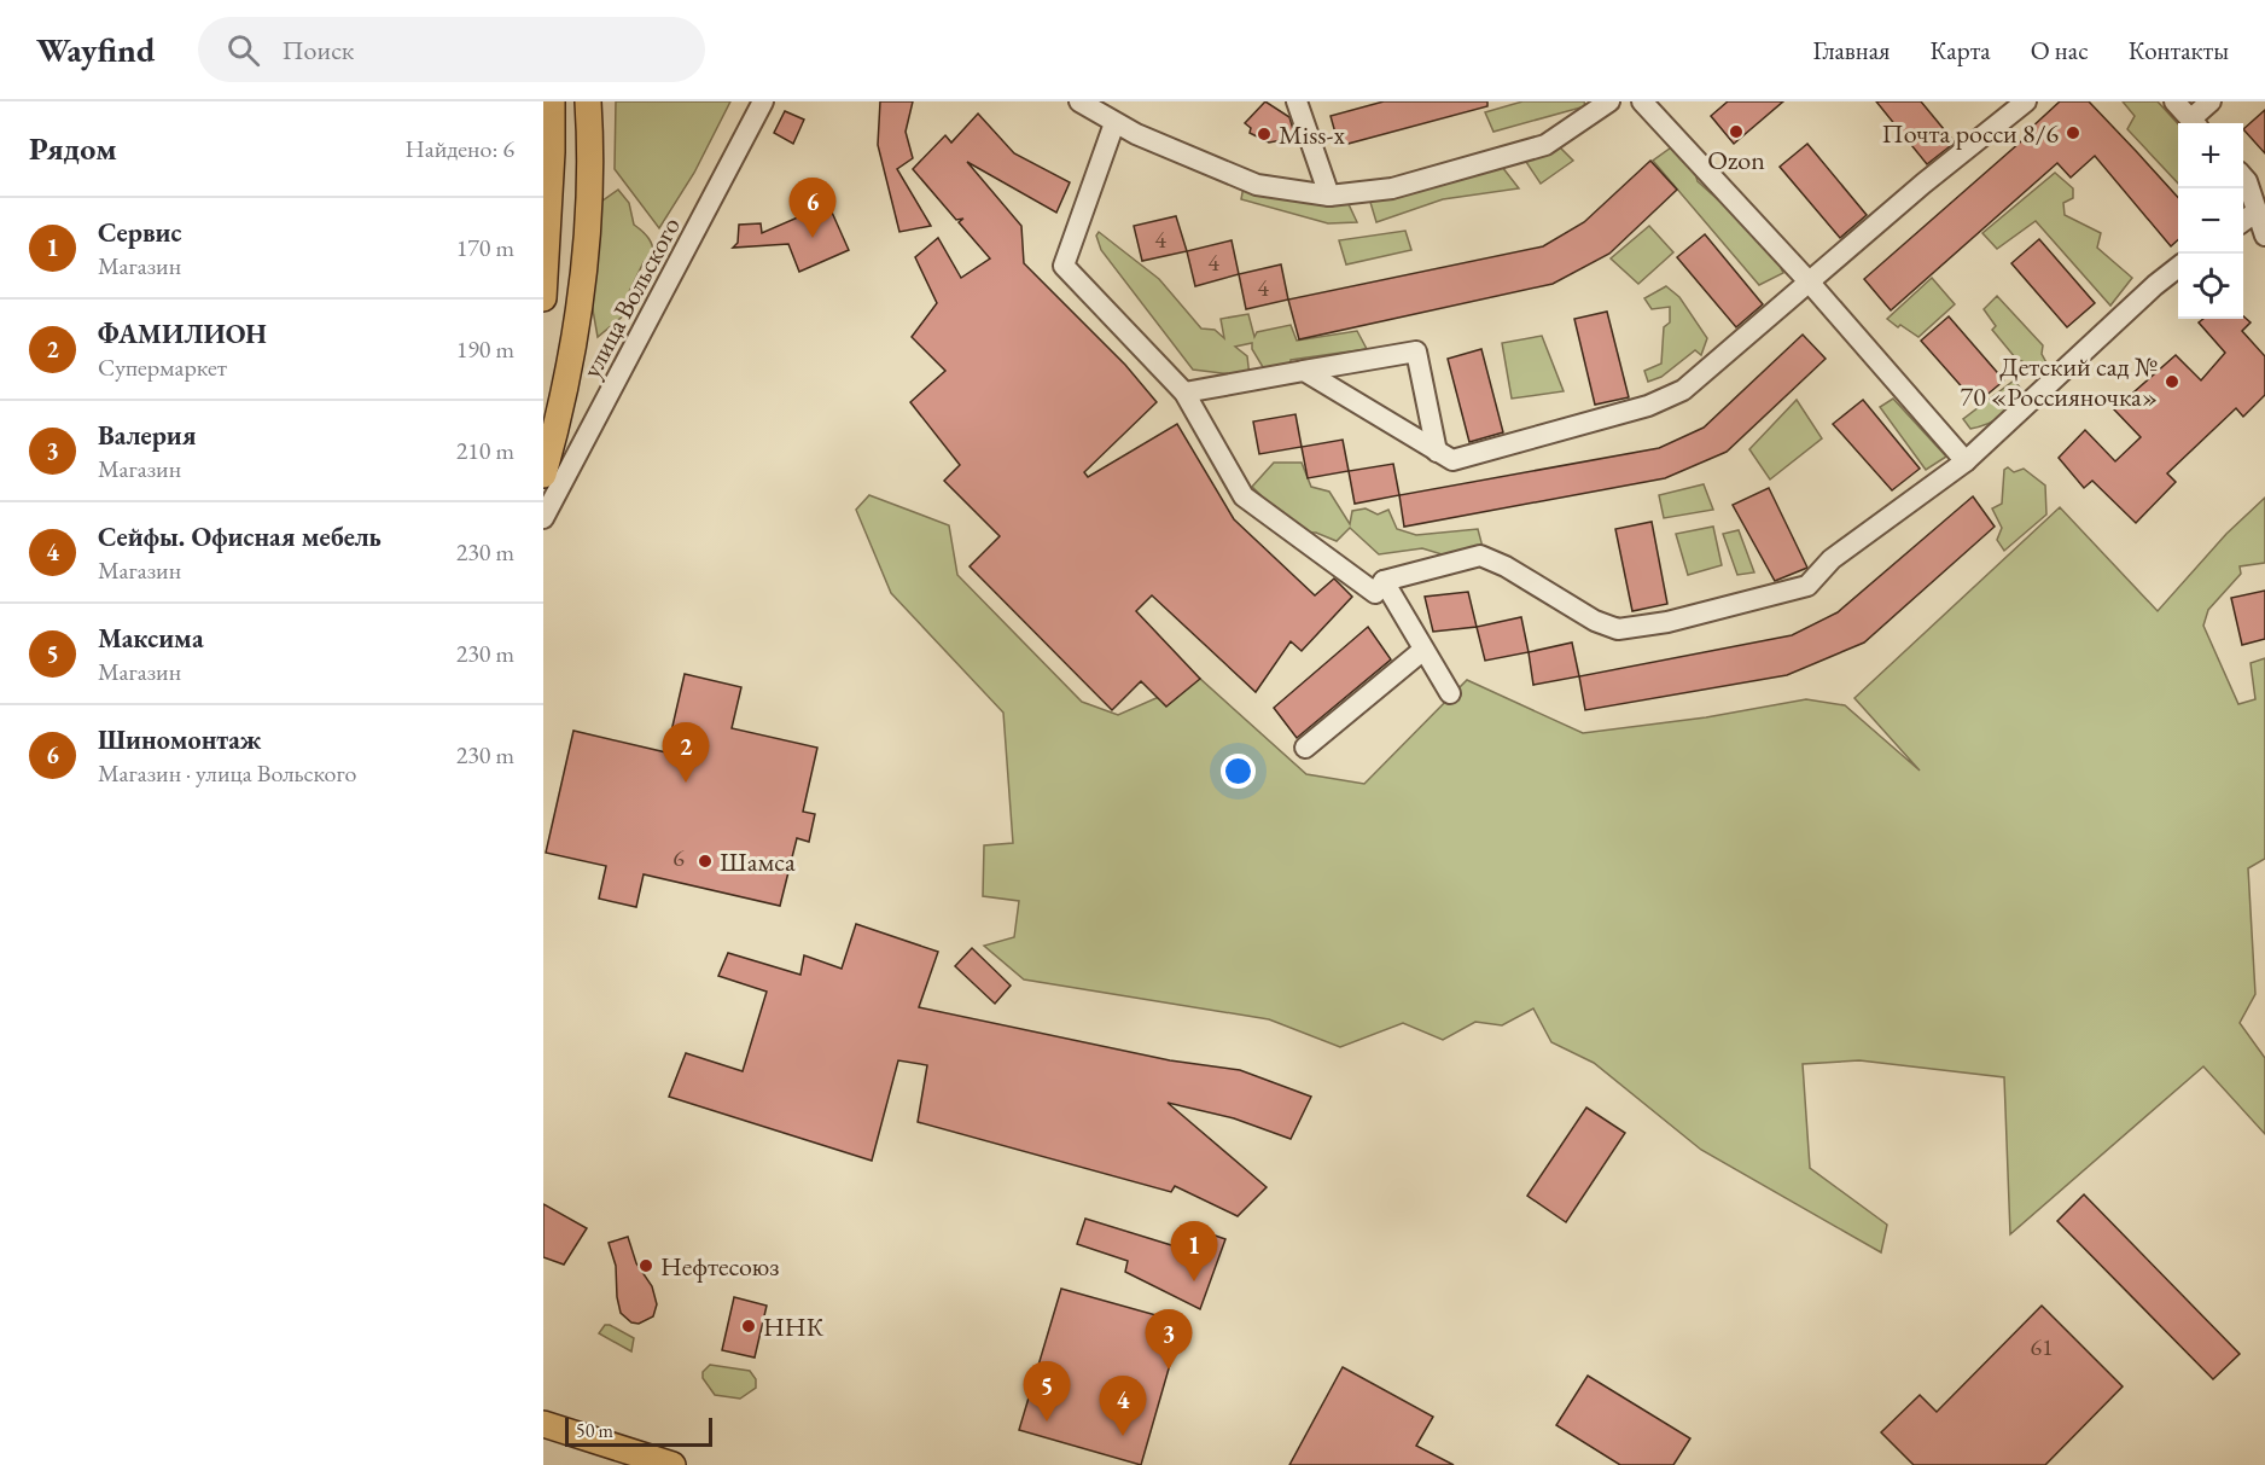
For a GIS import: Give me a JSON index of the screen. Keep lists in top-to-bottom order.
{
  "streets": {
    "street": ["улица Вольского"]
  },
  "places": [
    "Ozon",
    "Почта росси 8/6",
    "Miss-x",
    "Детский сад № 70 «Россияночка»",
    "Шамса",
    "Нефтесоюз",
    "ННК"
  ],
  "house_numbers": [
    "4",
    "4",
    "4",
    "6",
    "61"
  ],
  "scale_bar": "50 m",
  "page": {
    "header": "Wayfind",
    "search": "Поиск",
    "nav": [
      "Главная",
      "Карта",
      "О нас",
      "Контакты"
    ],
    "heading": ["Рядом", "Найдено: 6"],
    "map_buttons": ["+", "−"],
    "pins": [
      "6",
      "2",
      "1",
      "3",
      "5",
      "4"
    ],
    "list": [
      {
        "mark": "1",
        "name": "Сервис",
        "note": "Магазин",
        "value": "170 m"
      },
      {
        "mark": "2",
        "name": "ФАМИЛИОН",
        "note": "Супермаркет",
        "value": "190 m"
      },
      {
        "mark": "3",
        "name": "Валерия",
        "note": "Магазин",
        "value": "210 m"
      },
      {
        "mark": "4",
        "name": "Сейфы. Офисная мебель",
        "note": "Магазин",
        "value": "230 m"
      },
      {
        "mark": "5",
        "name": "Максима",
        "note": "Магазин",
        "value": "230 m"
      },
      {
        "mark": "6",
        "name": "Шиномонтаж",
        "note": "Магазин · улица Вольского",
        "value": "230 m"
      }
    ],
    "scale": "50 m"
  }
}
